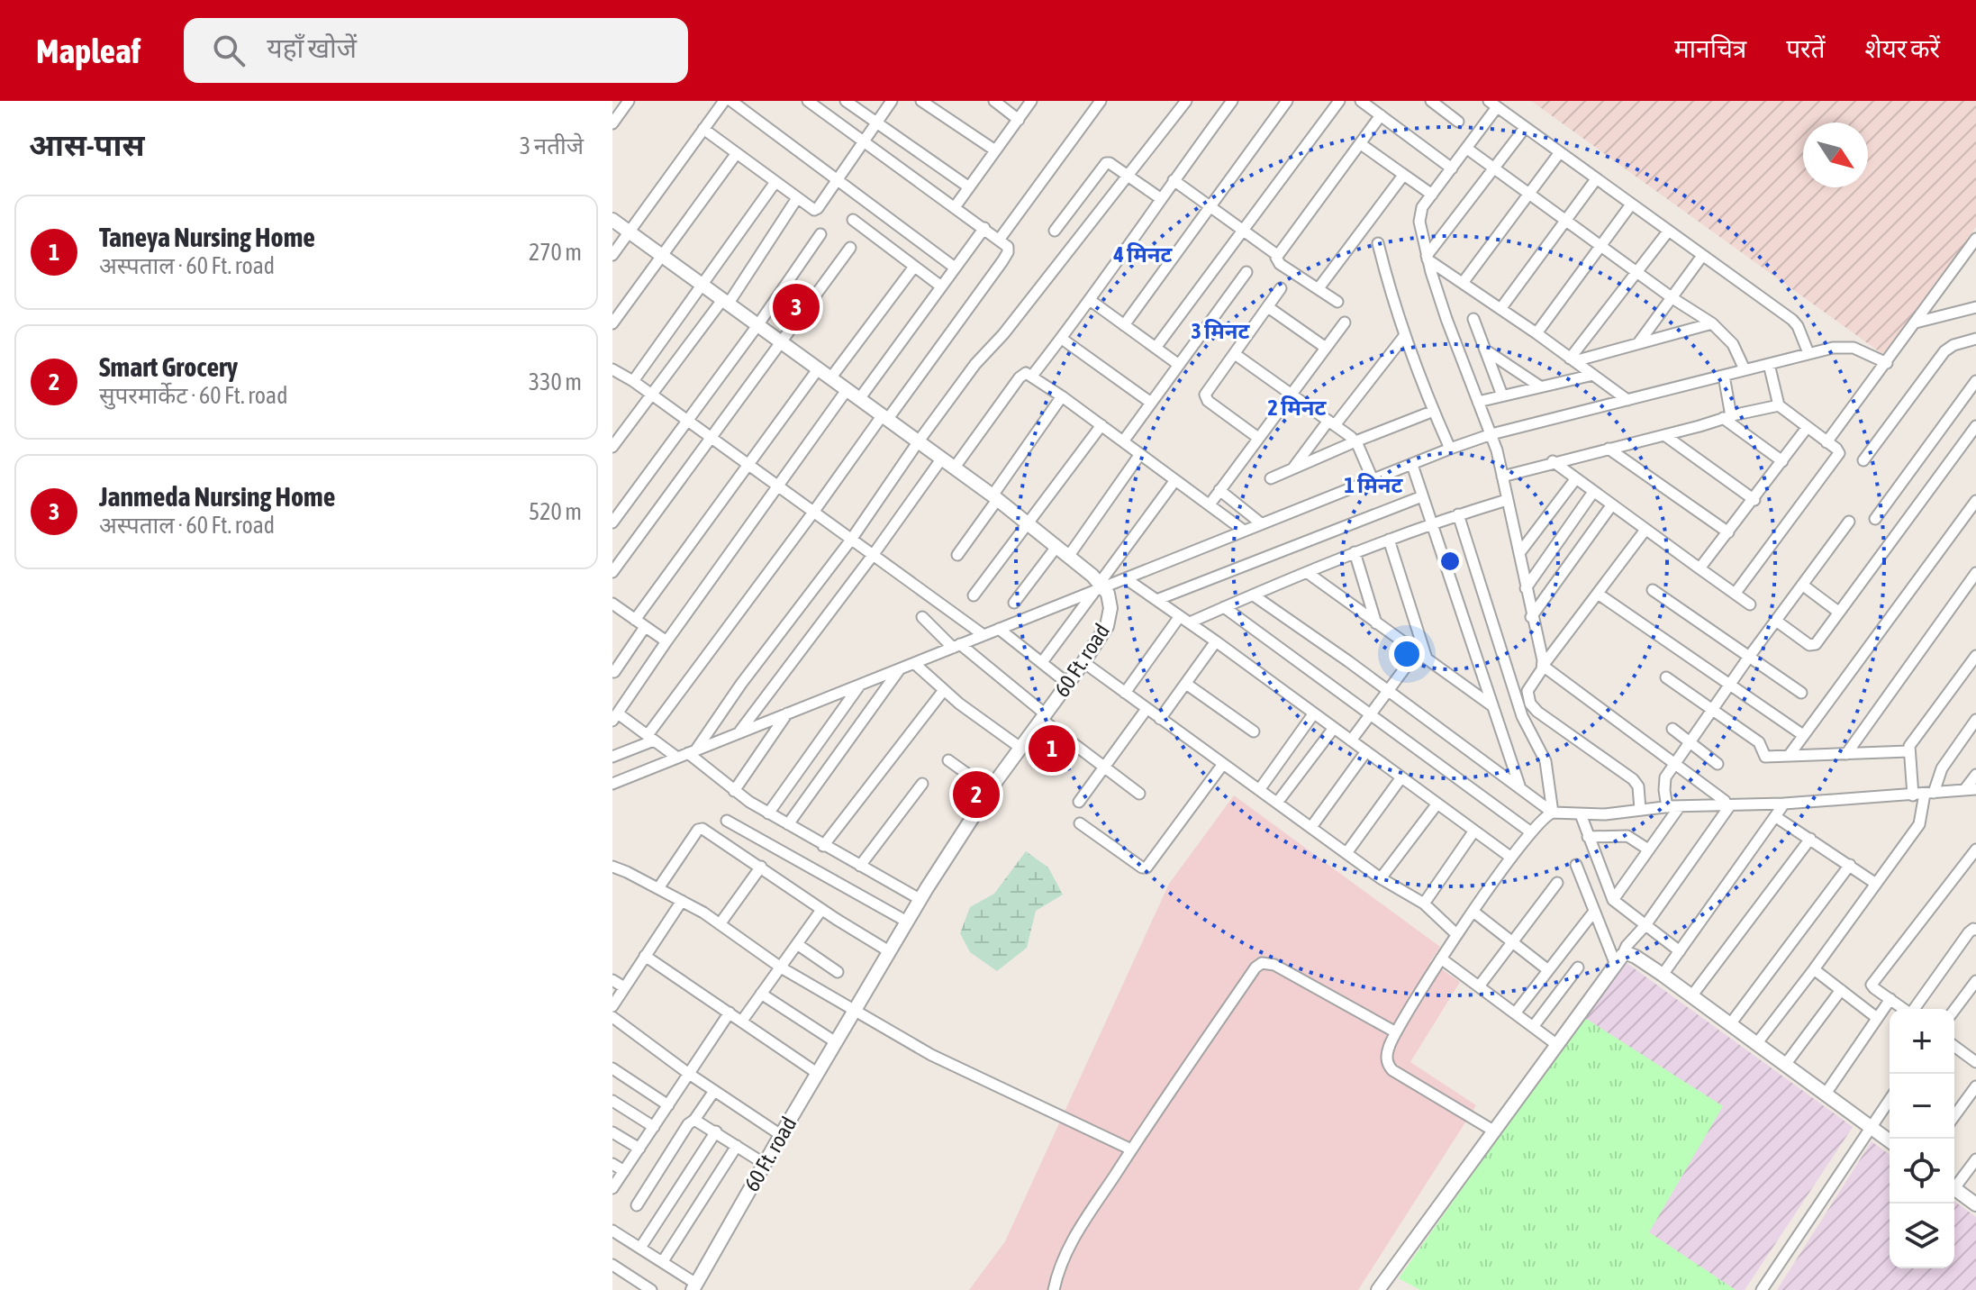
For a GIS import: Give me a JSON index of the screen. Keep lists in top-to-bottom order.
{
  "streets": {
    "street": ["60 Ft. road"]
  },
  "north": "bottom right",
  "page": {
    "header": "Mapleaf",
    "search": "यहाँ खोजें",
    "nav": ["मानचित्र", "परतें", "शेयर करें"],
    "heading": ["आस-पास", "3 नतीजे"],
    "list": [
      {
        "mark": "1",
        "name": "Taneya Nursing Home",
        "note": "अस्पताल · 60 Ft. road",
        "value": "270 m"
      },
      {
        "mark": "2",
        "name": "Smart Grocery",
        "note": "सुपरमार्केट · 60 Ft. road",
        "value": "330 m"
      },
      {
        "mark": "3",
        "name": "Janmeda Nursing Home",
        "note": "अस्पताल · 60 Ft. road",
        "value": "520 m"
      }
    ],
    "pins": ["3", "1", "2"],
    "map_buttons": ["+", "−"]
  },
  "rings": [
    "4 मिनट",
    "3 मिनट",
    "2 मिनट",
    "1 मिनट"
  ]
}
